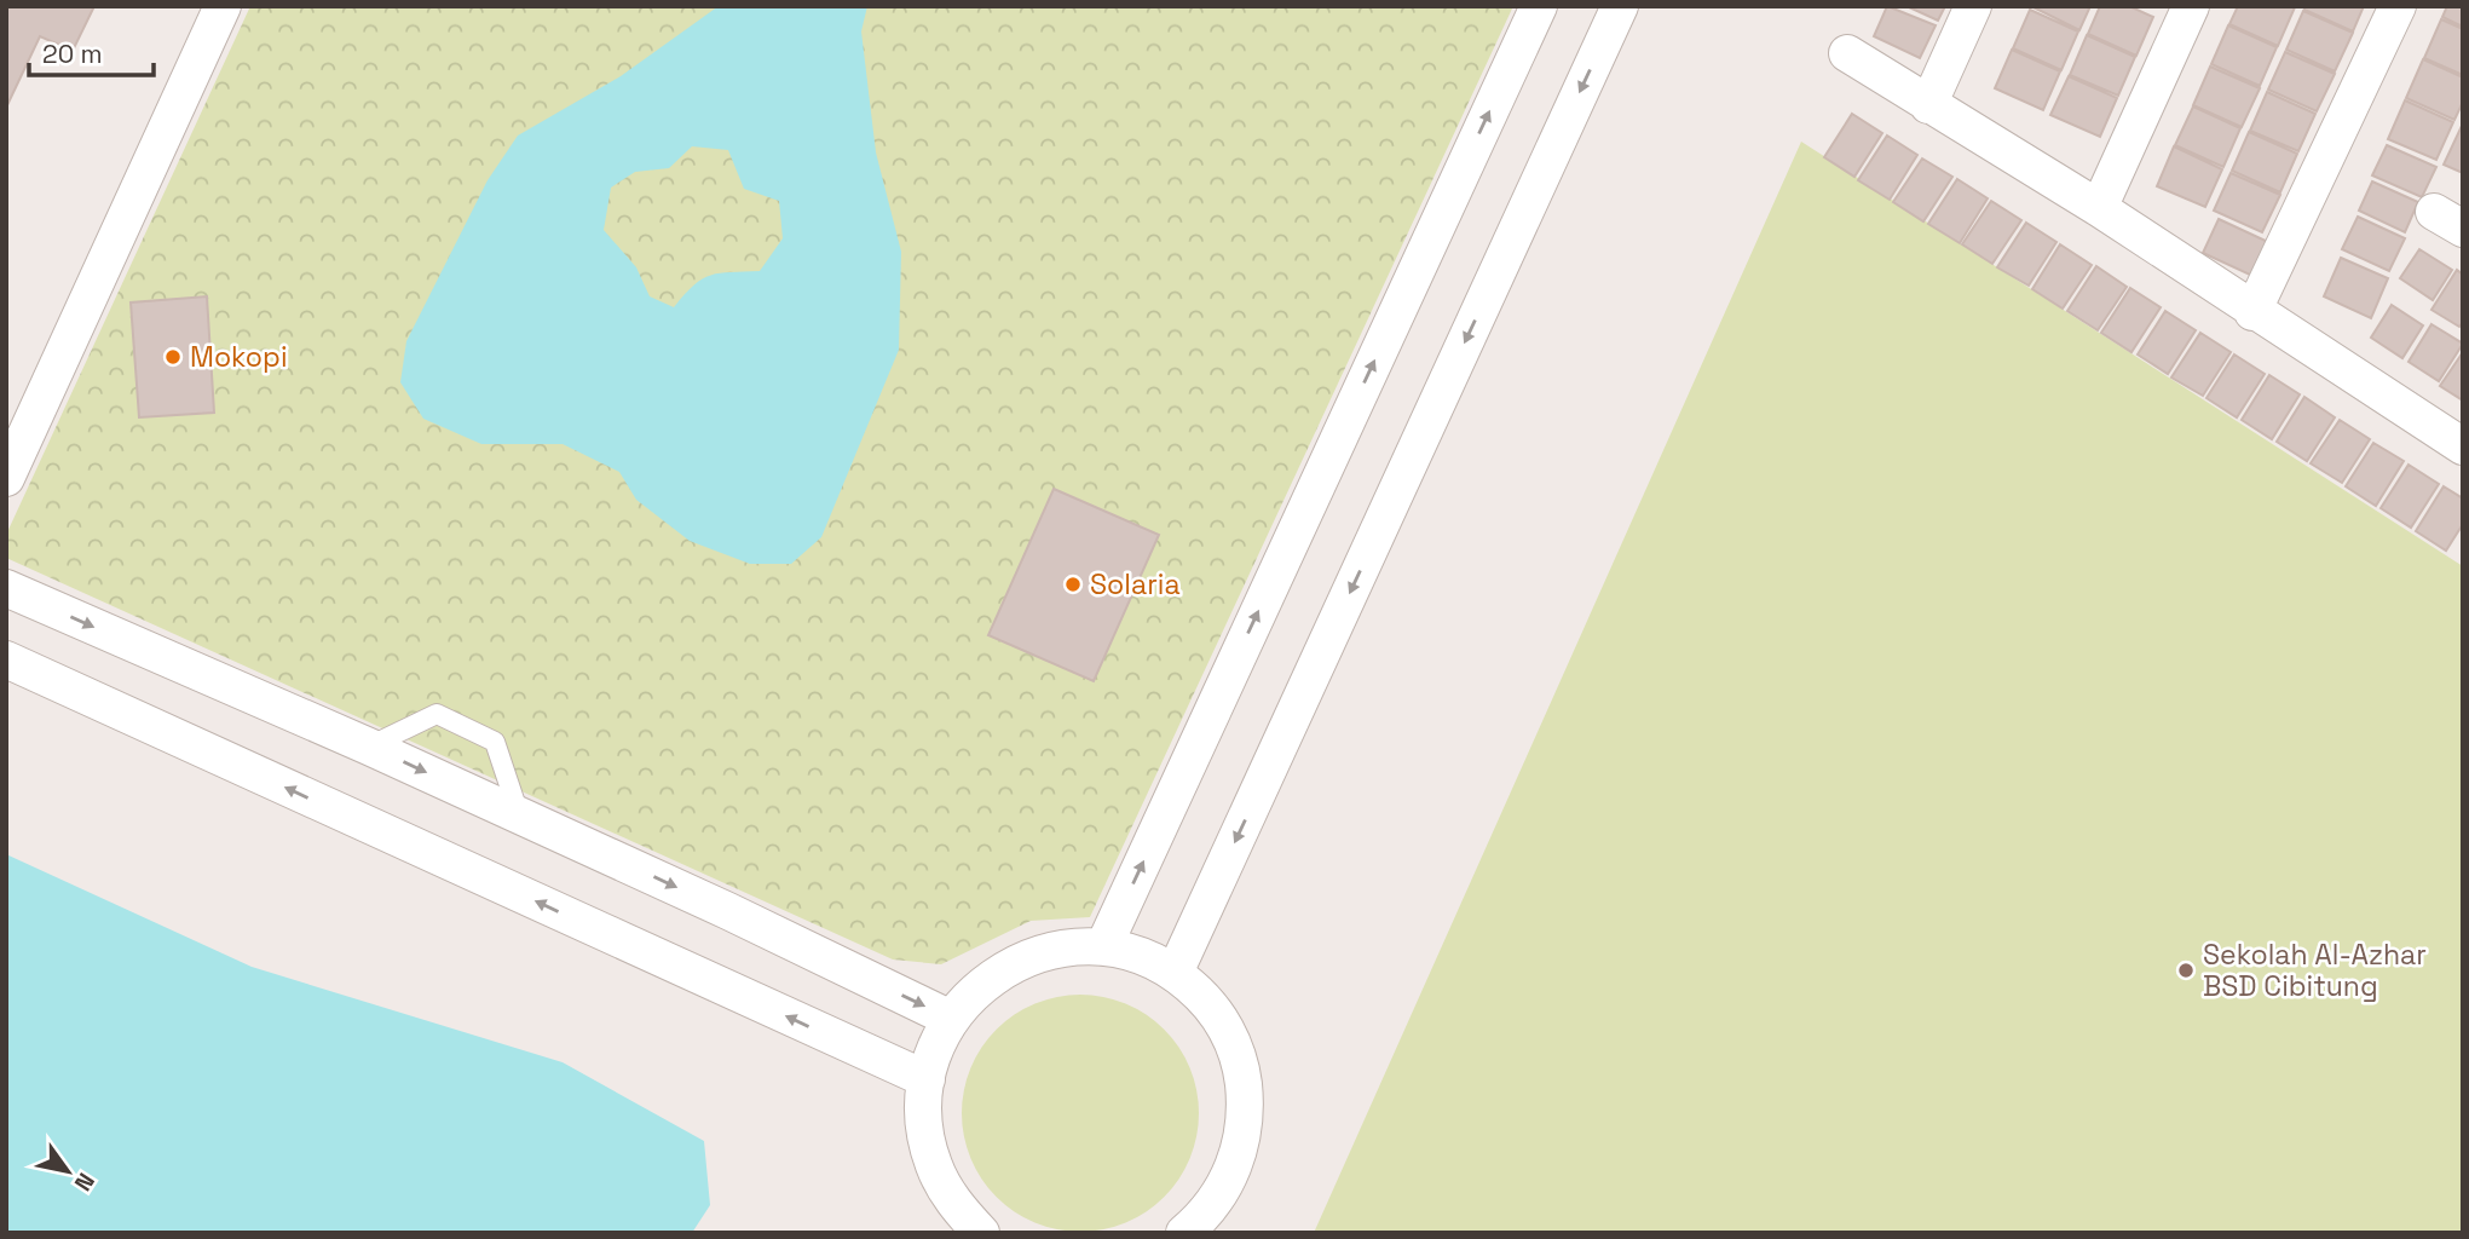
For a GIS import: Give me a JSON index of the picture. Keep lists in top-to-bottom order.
{
  "places": ["Mokopi", "Solaria", "Sekolah Al-Azhar BSD Cibitung"],
  "scale_bar": "20 m",
  "north": "bottom right"
}
